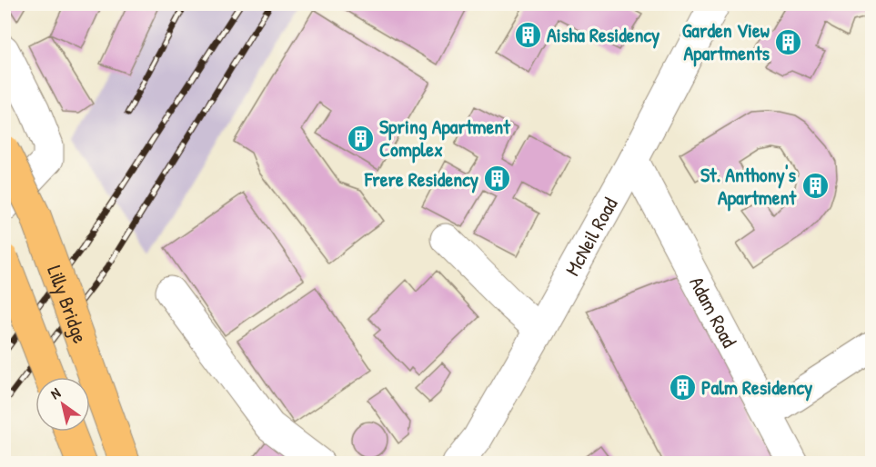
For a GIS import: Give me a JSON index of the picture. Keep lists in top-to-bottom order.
{
  "streets": {
    "main road": ["Lilly Bridge"],
    "street": ["McNeil Road", "Adam Road"]
  },
  "crossings": [
    ["McNeil Road", "Adam Road"]
  ],
  "places": {
    "building": [
      "Aisha Residency",
      "Garden View Apartments",
      "Spring Apartment Complex",
      "Frere Residency",
      "St. Anthony's Apartment",
      "Palm Residency"
    ]
  },
  "north": "top left"
}
